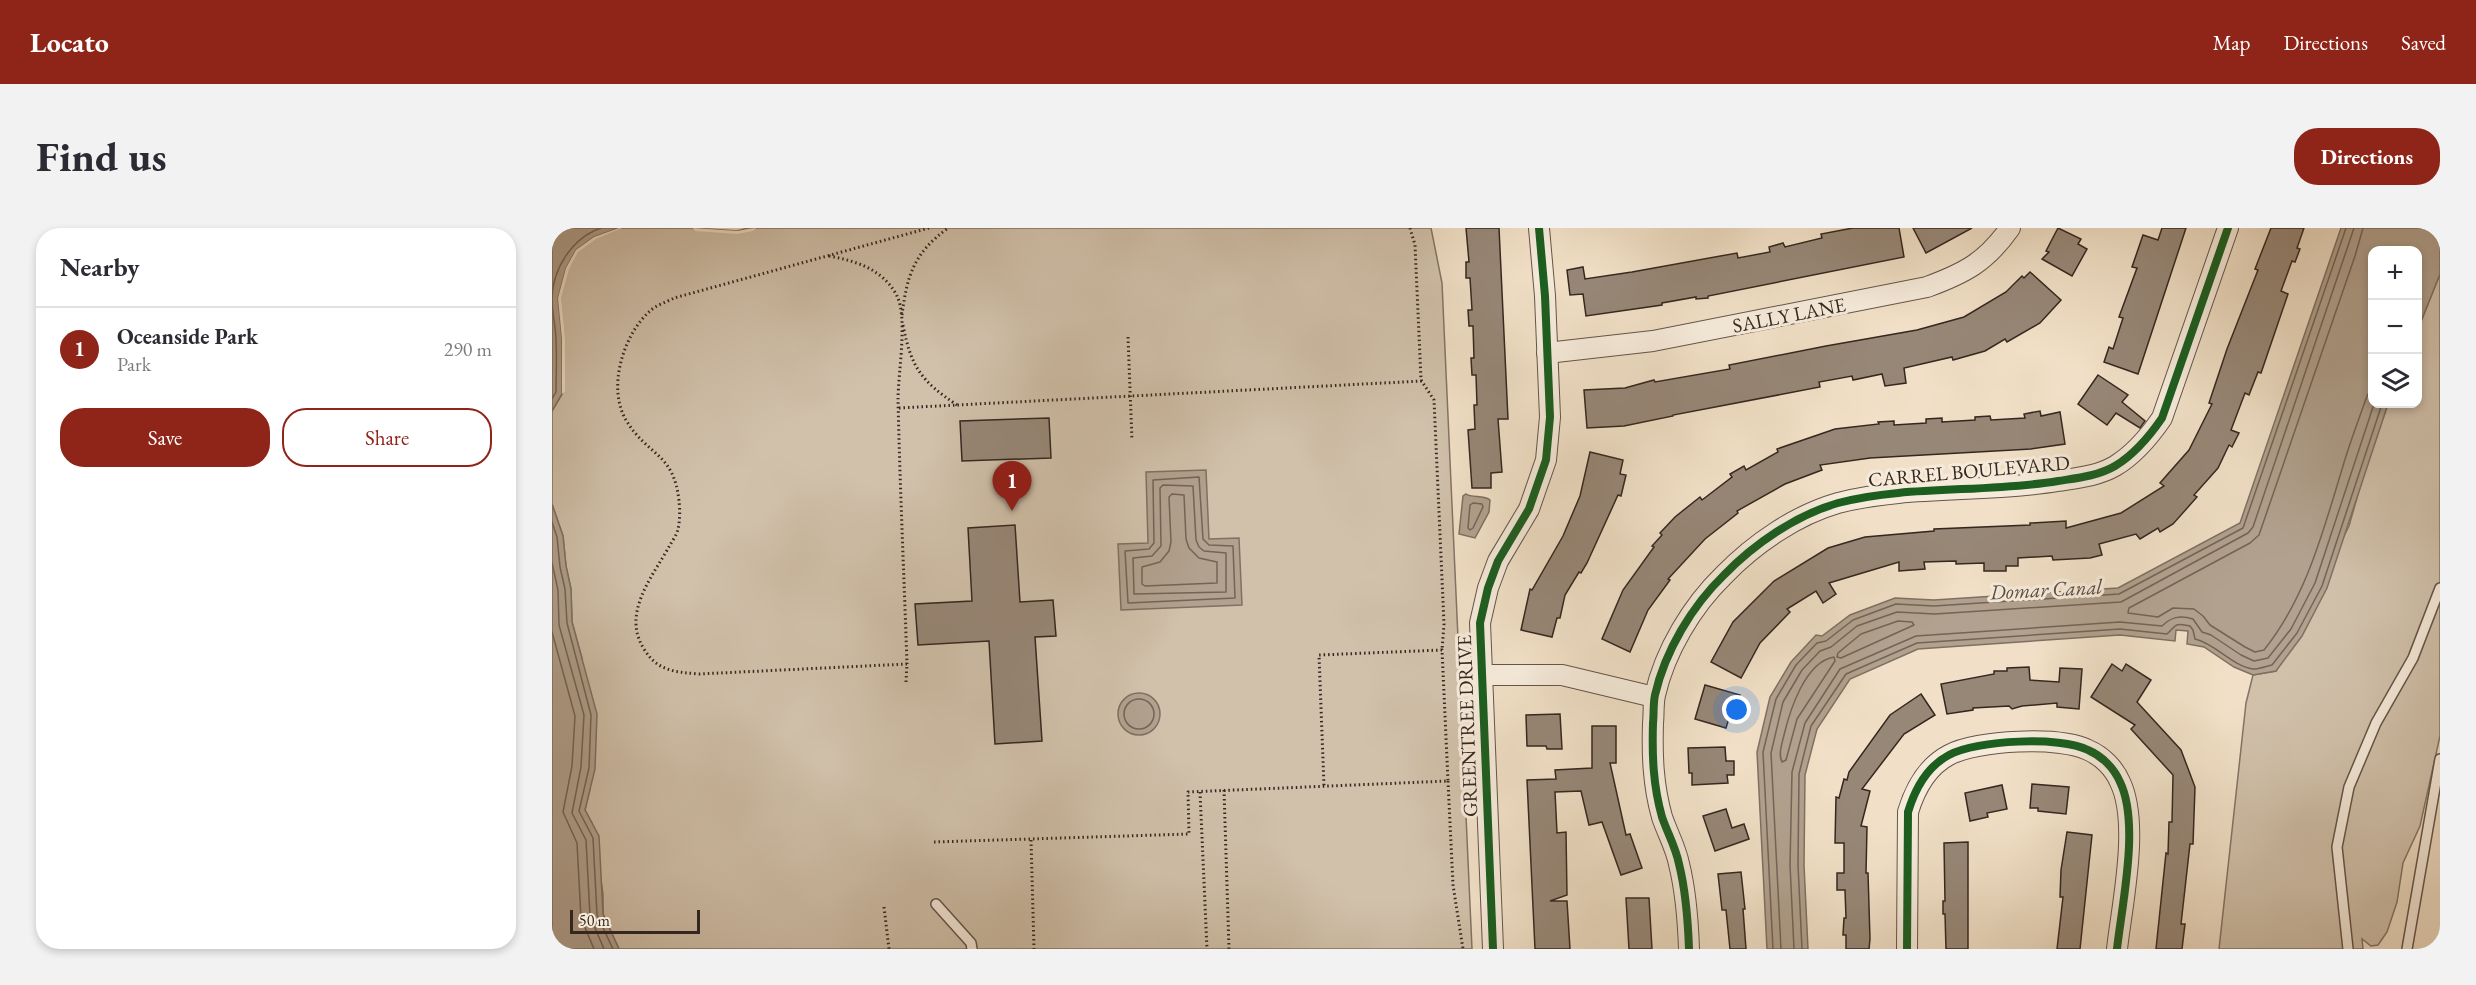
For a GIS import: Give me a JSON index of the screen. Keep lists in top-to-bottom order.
{
  "streets": {
    "street": ["SALLY LANE", "CARREL BOULEVARD", "GREENTREE DRIVE"]
  },
  "crossings": [
    ["SALLY LANE", "GREENTREE DRIVE"]
  ],
  "water": ["Domar Canal"],
  "scale_bar": "50 m",
  "page": {
    "header": "Locato",
    "nav": ["Map", "Directions", "Saved"],
    "buttons": [
      "Directions",
      ["Save", "Share"]
    ],
    "title": "Find us",
    "heading": "Nearby",
    "map_buttons": ["+", "−"],
    "list": [
      {
        "mark": "1",
        "name": "Oceanside Park",
        "note": "Park",
        "value": "290 m"
      }
    ],
    "pins": "1",
    "scale": "50 m"
  }
}
